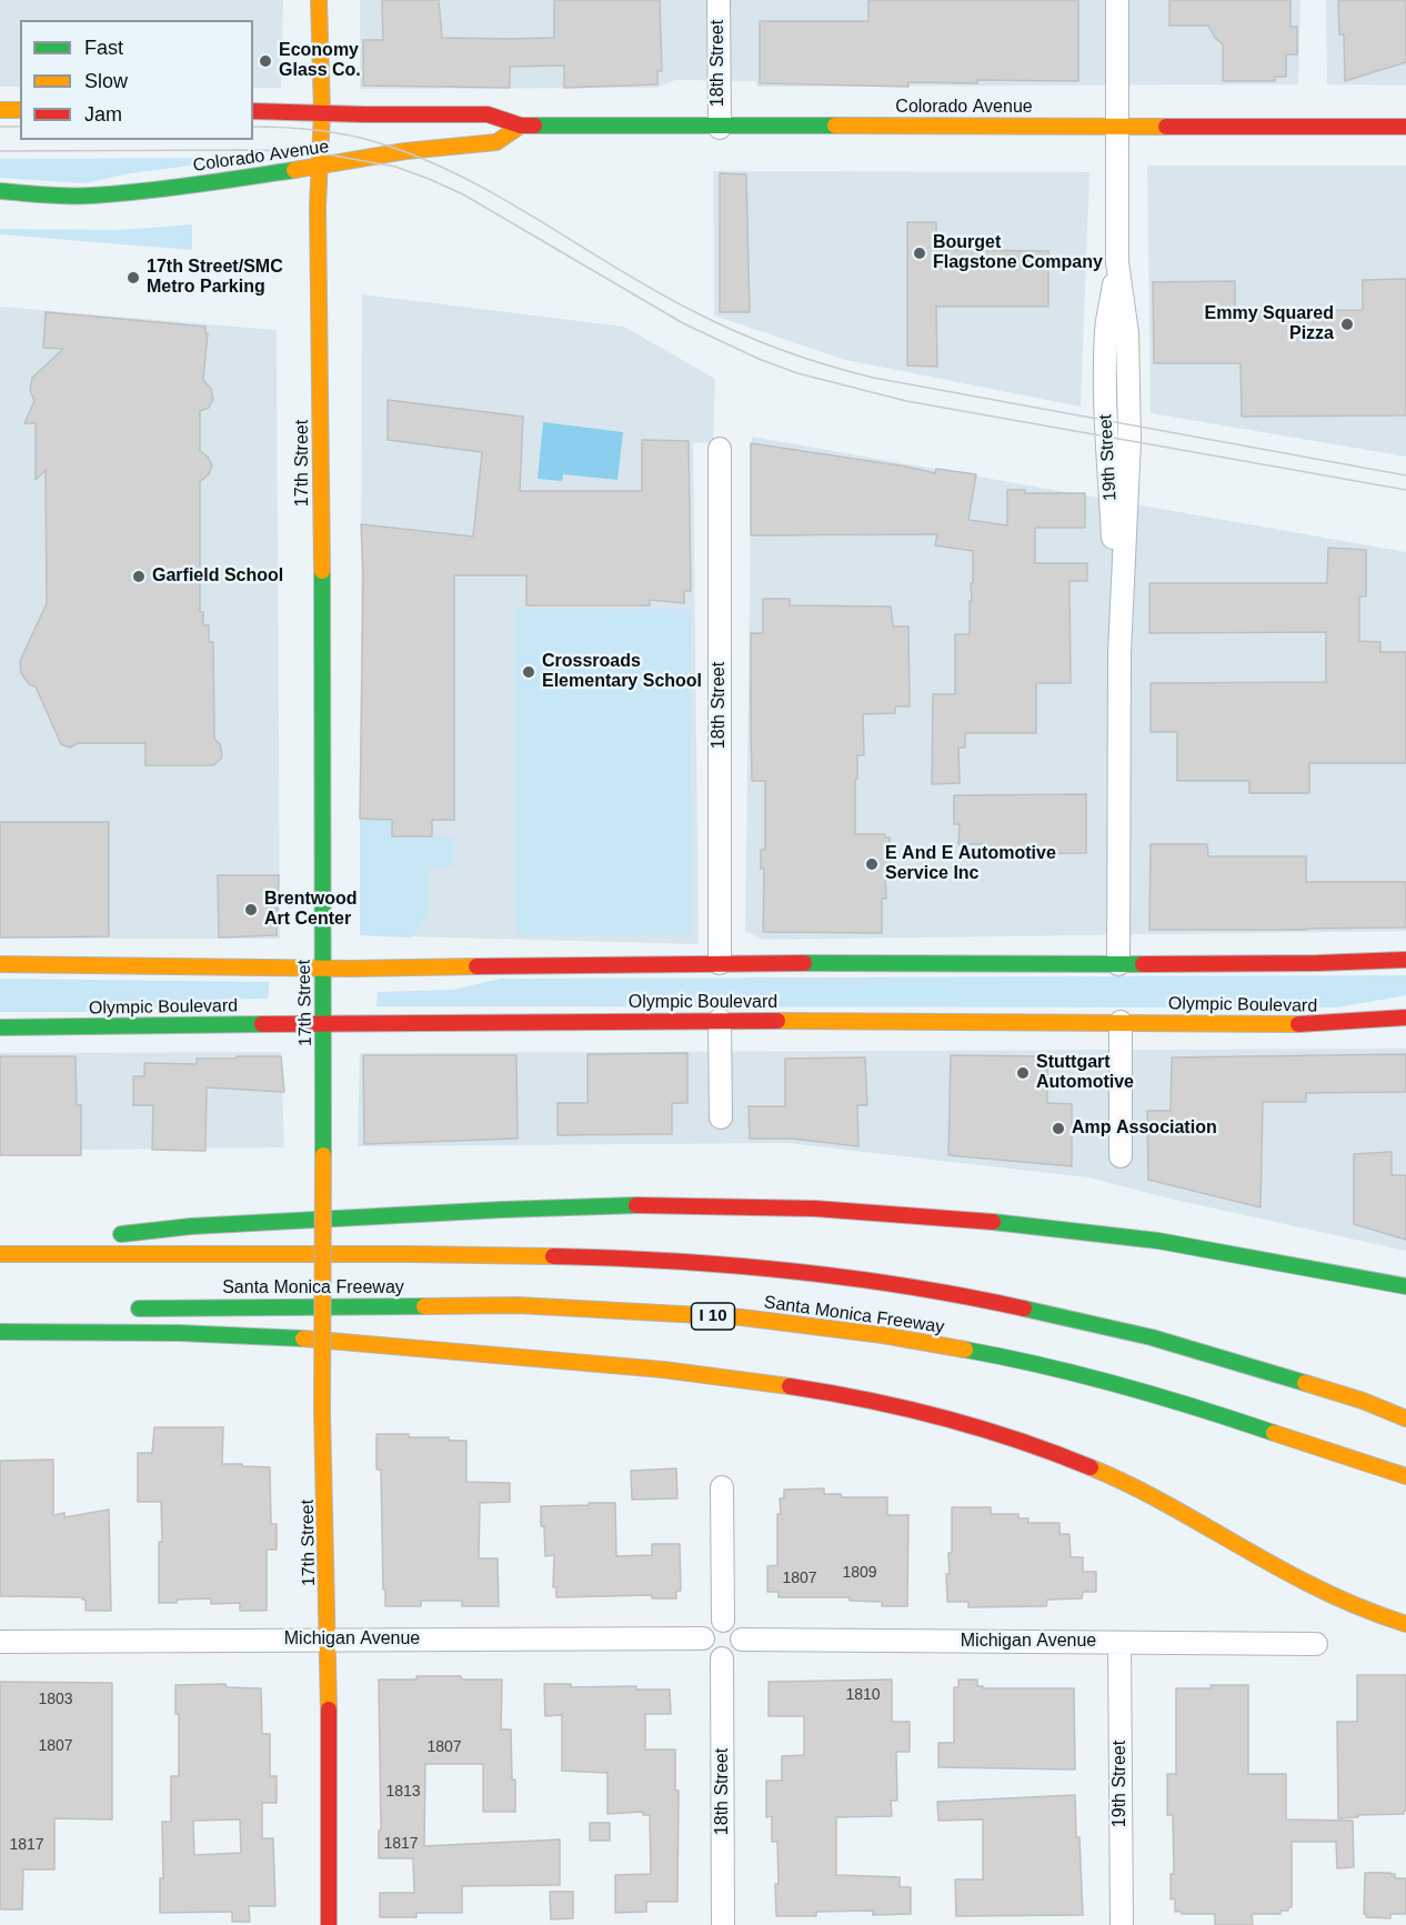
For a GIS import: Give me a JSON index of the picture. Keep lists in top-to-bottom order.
{
  "streets": {
    "main road": [
      "Colorado Avenue",
      "17th Street",
      "Olympic Boulevard",
      "Santa Monica Freeway",
      "I 10"
    ],
    "street": ["18th Street", "19th Street", "Michigan Avenue"]
  },
  "crossings": [
    ["18th Street", "Colorado Avenue"],
    ["18th Street", "Michigan Avenue"],
    ["Colorado Avenue", "19th Street"],
    ["Colorado Avenue", "17th Street"],
    ["19th Street", "Michigan Avenue"],
    ["17th Street", "Olympic Boulevard"],
    ["17th Street", "Michigan Avenue"]
  ],
  "places": [
    "Economy Glass Co.",
    "Bourget Flagstone Company",
    "17th Street/SMC Metro Parking",
    "Emmy Squared Pizza",
    "Garfield School",
    "Crossroads Elementary School",
    "E And E Automotive Service Inc",
    "Brentwood Art Center",
    "Stuttgart Automotive",
    "Amp Association"
  ],
  "house_numbers": [
    "1809",
    "1807",
    "1810",
    "1803",
    "1807",
    "1807",
    "1813",
    "1817",
    "1817"
  ],
  "legend": ["Fast", "Slow", "Jam"]
}
